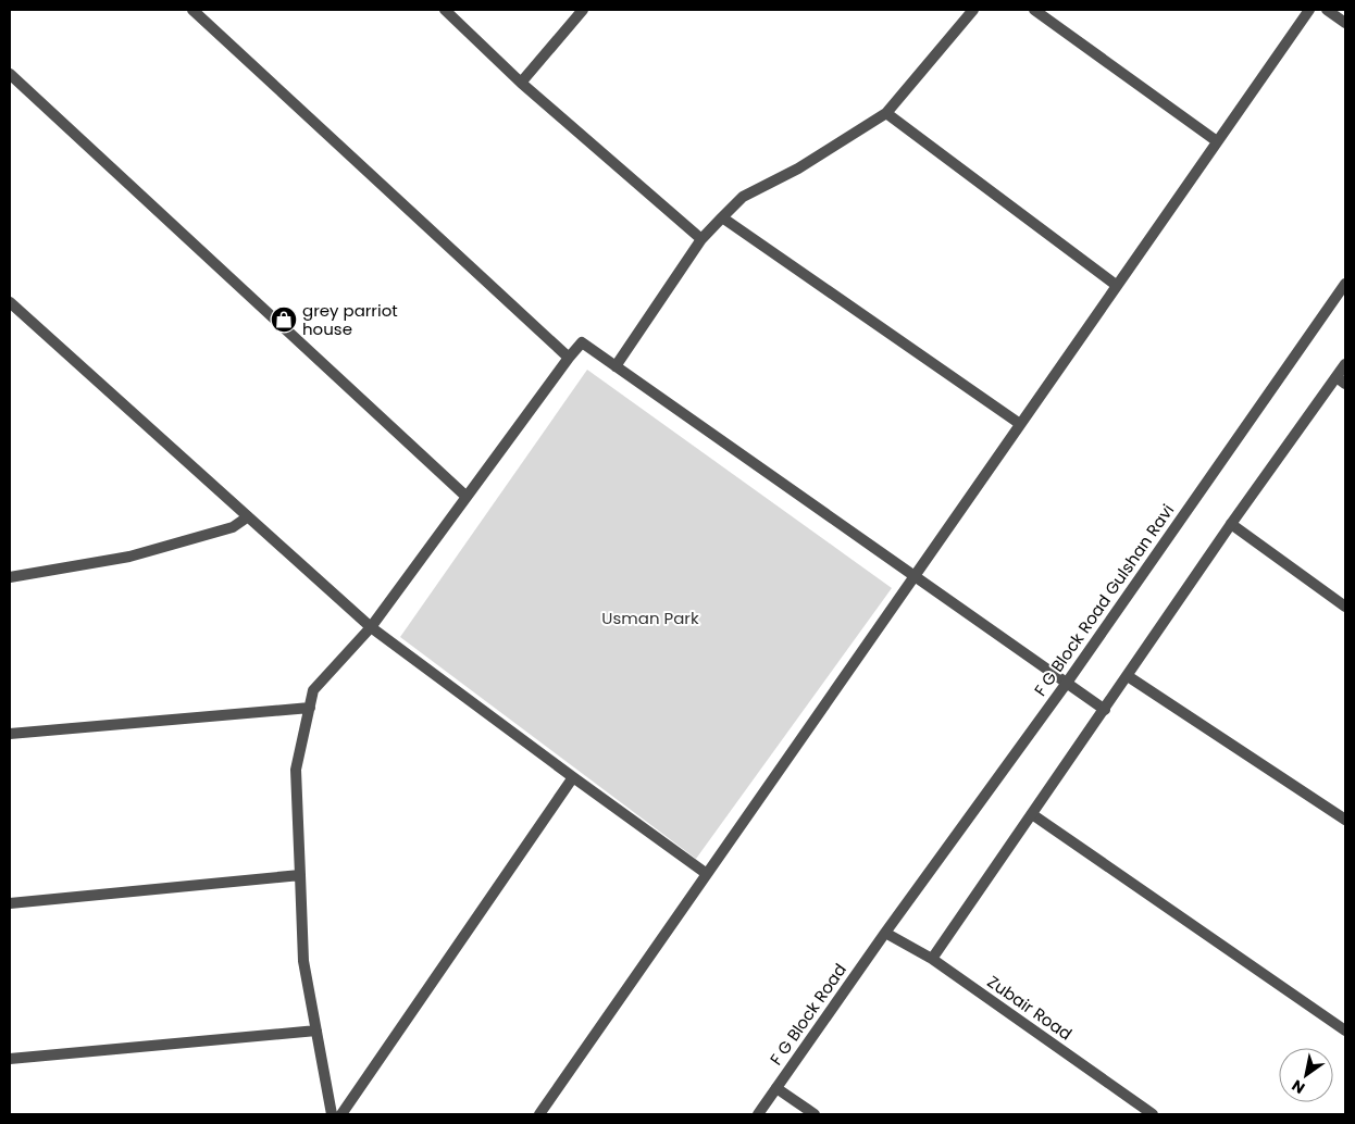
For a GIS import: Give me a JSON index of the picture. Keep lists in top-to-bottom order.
{
  "streets": {
    "street": ["F G Block Road Gulshan Ravi", "Zubair Road", "F G Block Road"]
  },
  "crossings": [
    ["F G Block Road Gulshan Ravi", "Zubair Road"],
    ["F G Block Road Gulshan Ravi", "F G Block Road"],
    ["Zubair Road", "F G Block Road"]
  ],
  "parks": ["Usman Park"],
  "places": {
    "shop": ["grey parriot house"]
  },
  "north": "bottom left"
}
